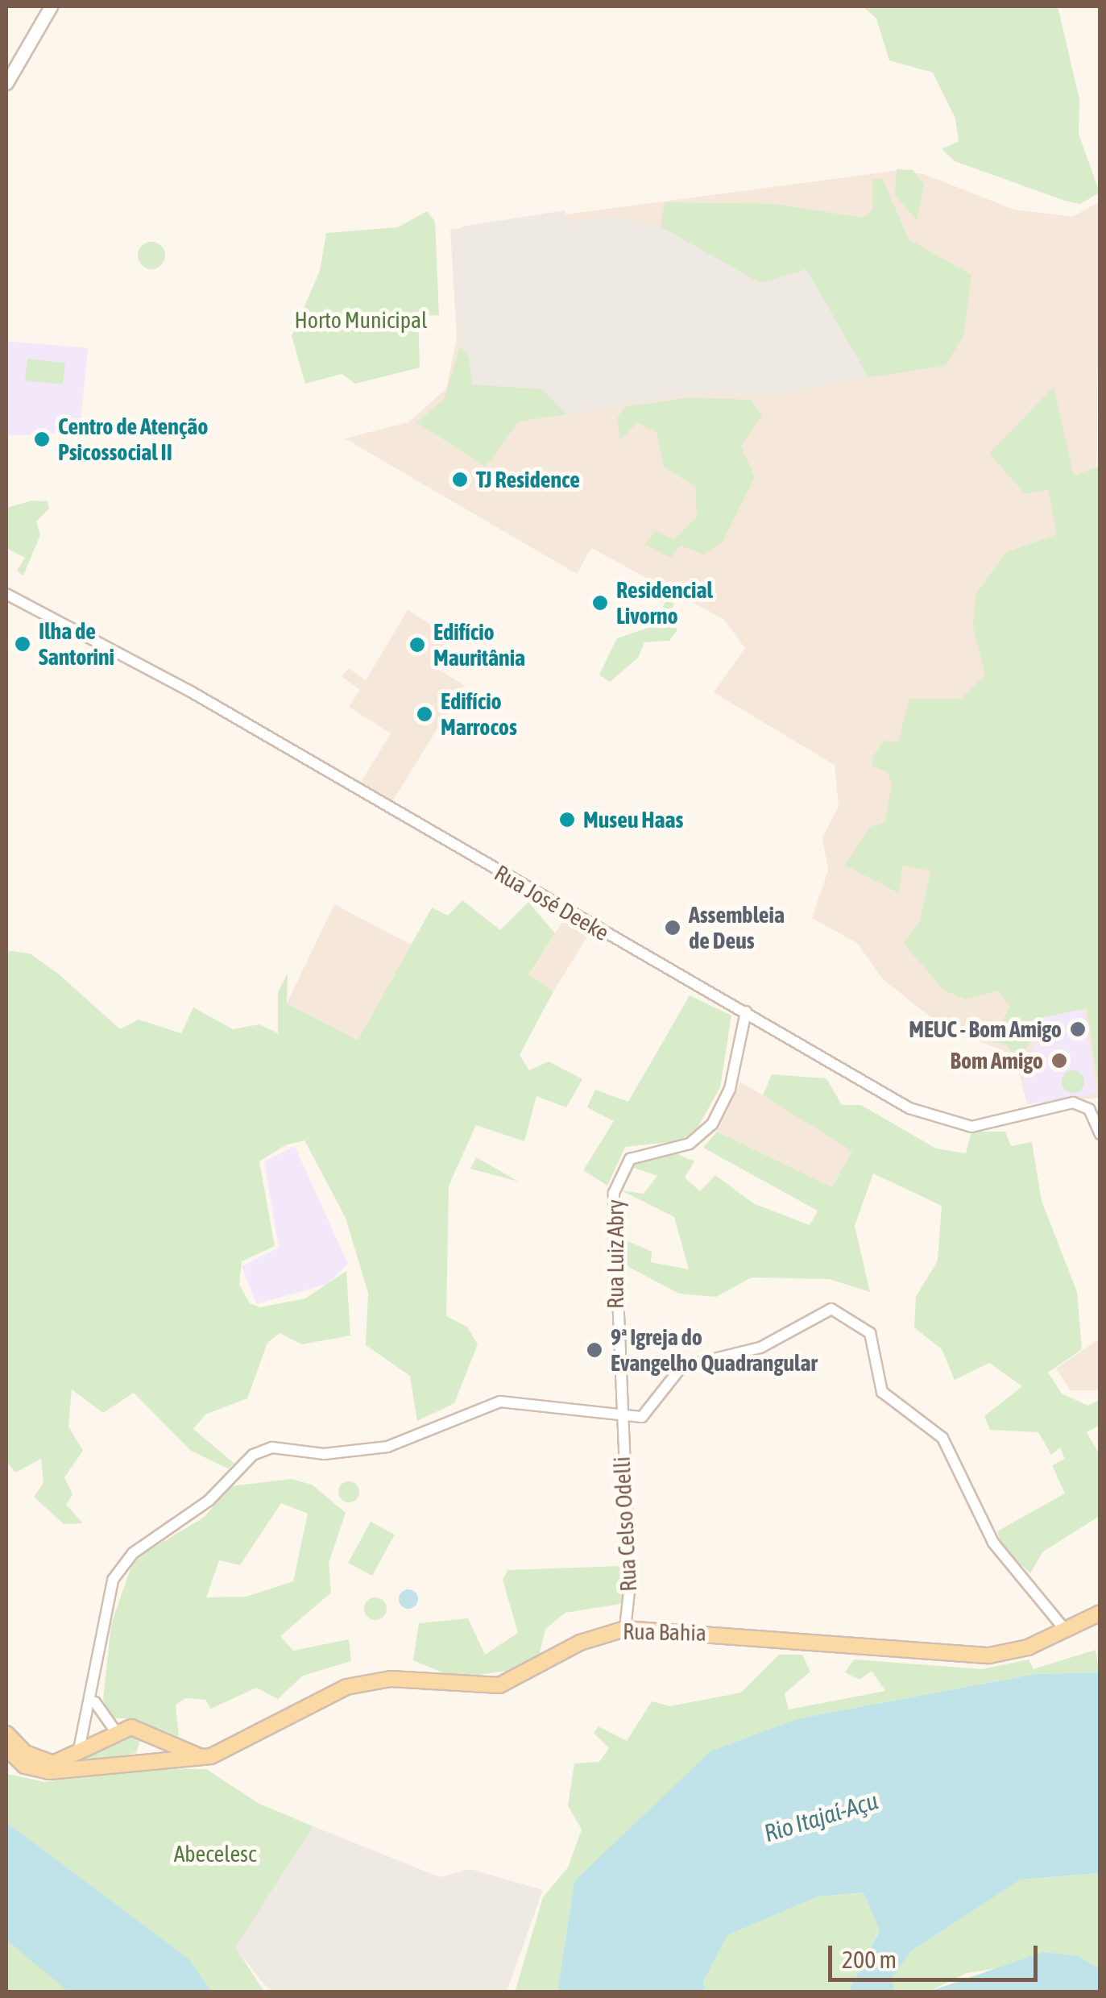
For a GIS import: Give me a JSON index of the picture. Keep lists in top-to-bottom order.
{
  "streets": {
    "main road": ["Rua Bahia"],
    "street": ["Rua José Deeke", "Rua Luiz Abry", "Rua Celso Odelli"]
  },
  "crossings": [
    ["Rua José Deeke", "Rua Luiz Abry"],
    ["Rua Luiz Abry", "Rua Celso Odelli"],
    ["Rua Celso Odelli", "Rua Bahia"]
  ],
  "water": ["Rio Itajaí-Açu"],
  "parks": ["Horto Municipal", "Abecelesc"],
  "places": [
    "Centro de Atenção Psicossocial II",
    "TJ Residence",
    "Residencial Livorno",
    "Ilha de Santorini",
    "Edifício Mauritânia",
    "Edifício Marrocos",
    "Museu Haas",
    "Assembleia de Deus",
    "MEUC - Bom Amigo",
    "Bom Amigo",
    "9ª Igreja do Evangelho Quadrangular"
  ],
  "scale_bar": "200 m"
}
